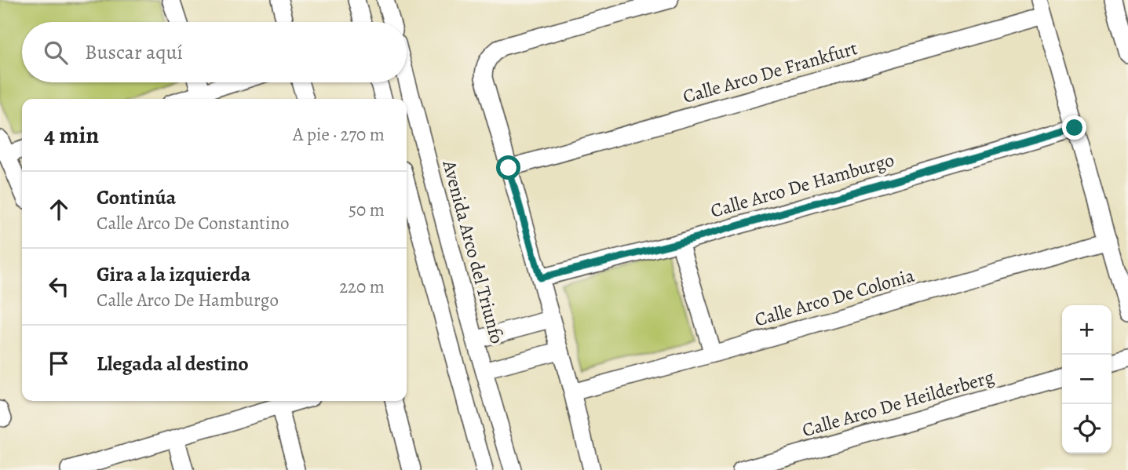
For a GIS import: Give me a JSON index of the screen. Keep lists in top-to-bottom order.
{
  "streets": {
    "street": [
      "Calle Arco De Frankfurt",
      "Calle Arco De Hamburgo",
      "Avenida Arco del Triunfo",
      "Calle Arco De Colonia",
      "Calle Arco De Heilderberg"
    ]
  },
  "page": {
    "search": "Buscar aquí",
    "heading": ["4 min", "A pie · 270 m"],
    "list": [
      ["Continúa", "Calle Arco De Constantino", "50 m"],
      ["Gira a la izquierda", "Calle Arco De Hamburgo", "220 m"],
      "Llegada al destino"
    ],
    "map_buttons": ["+", "−"]
  }
}
